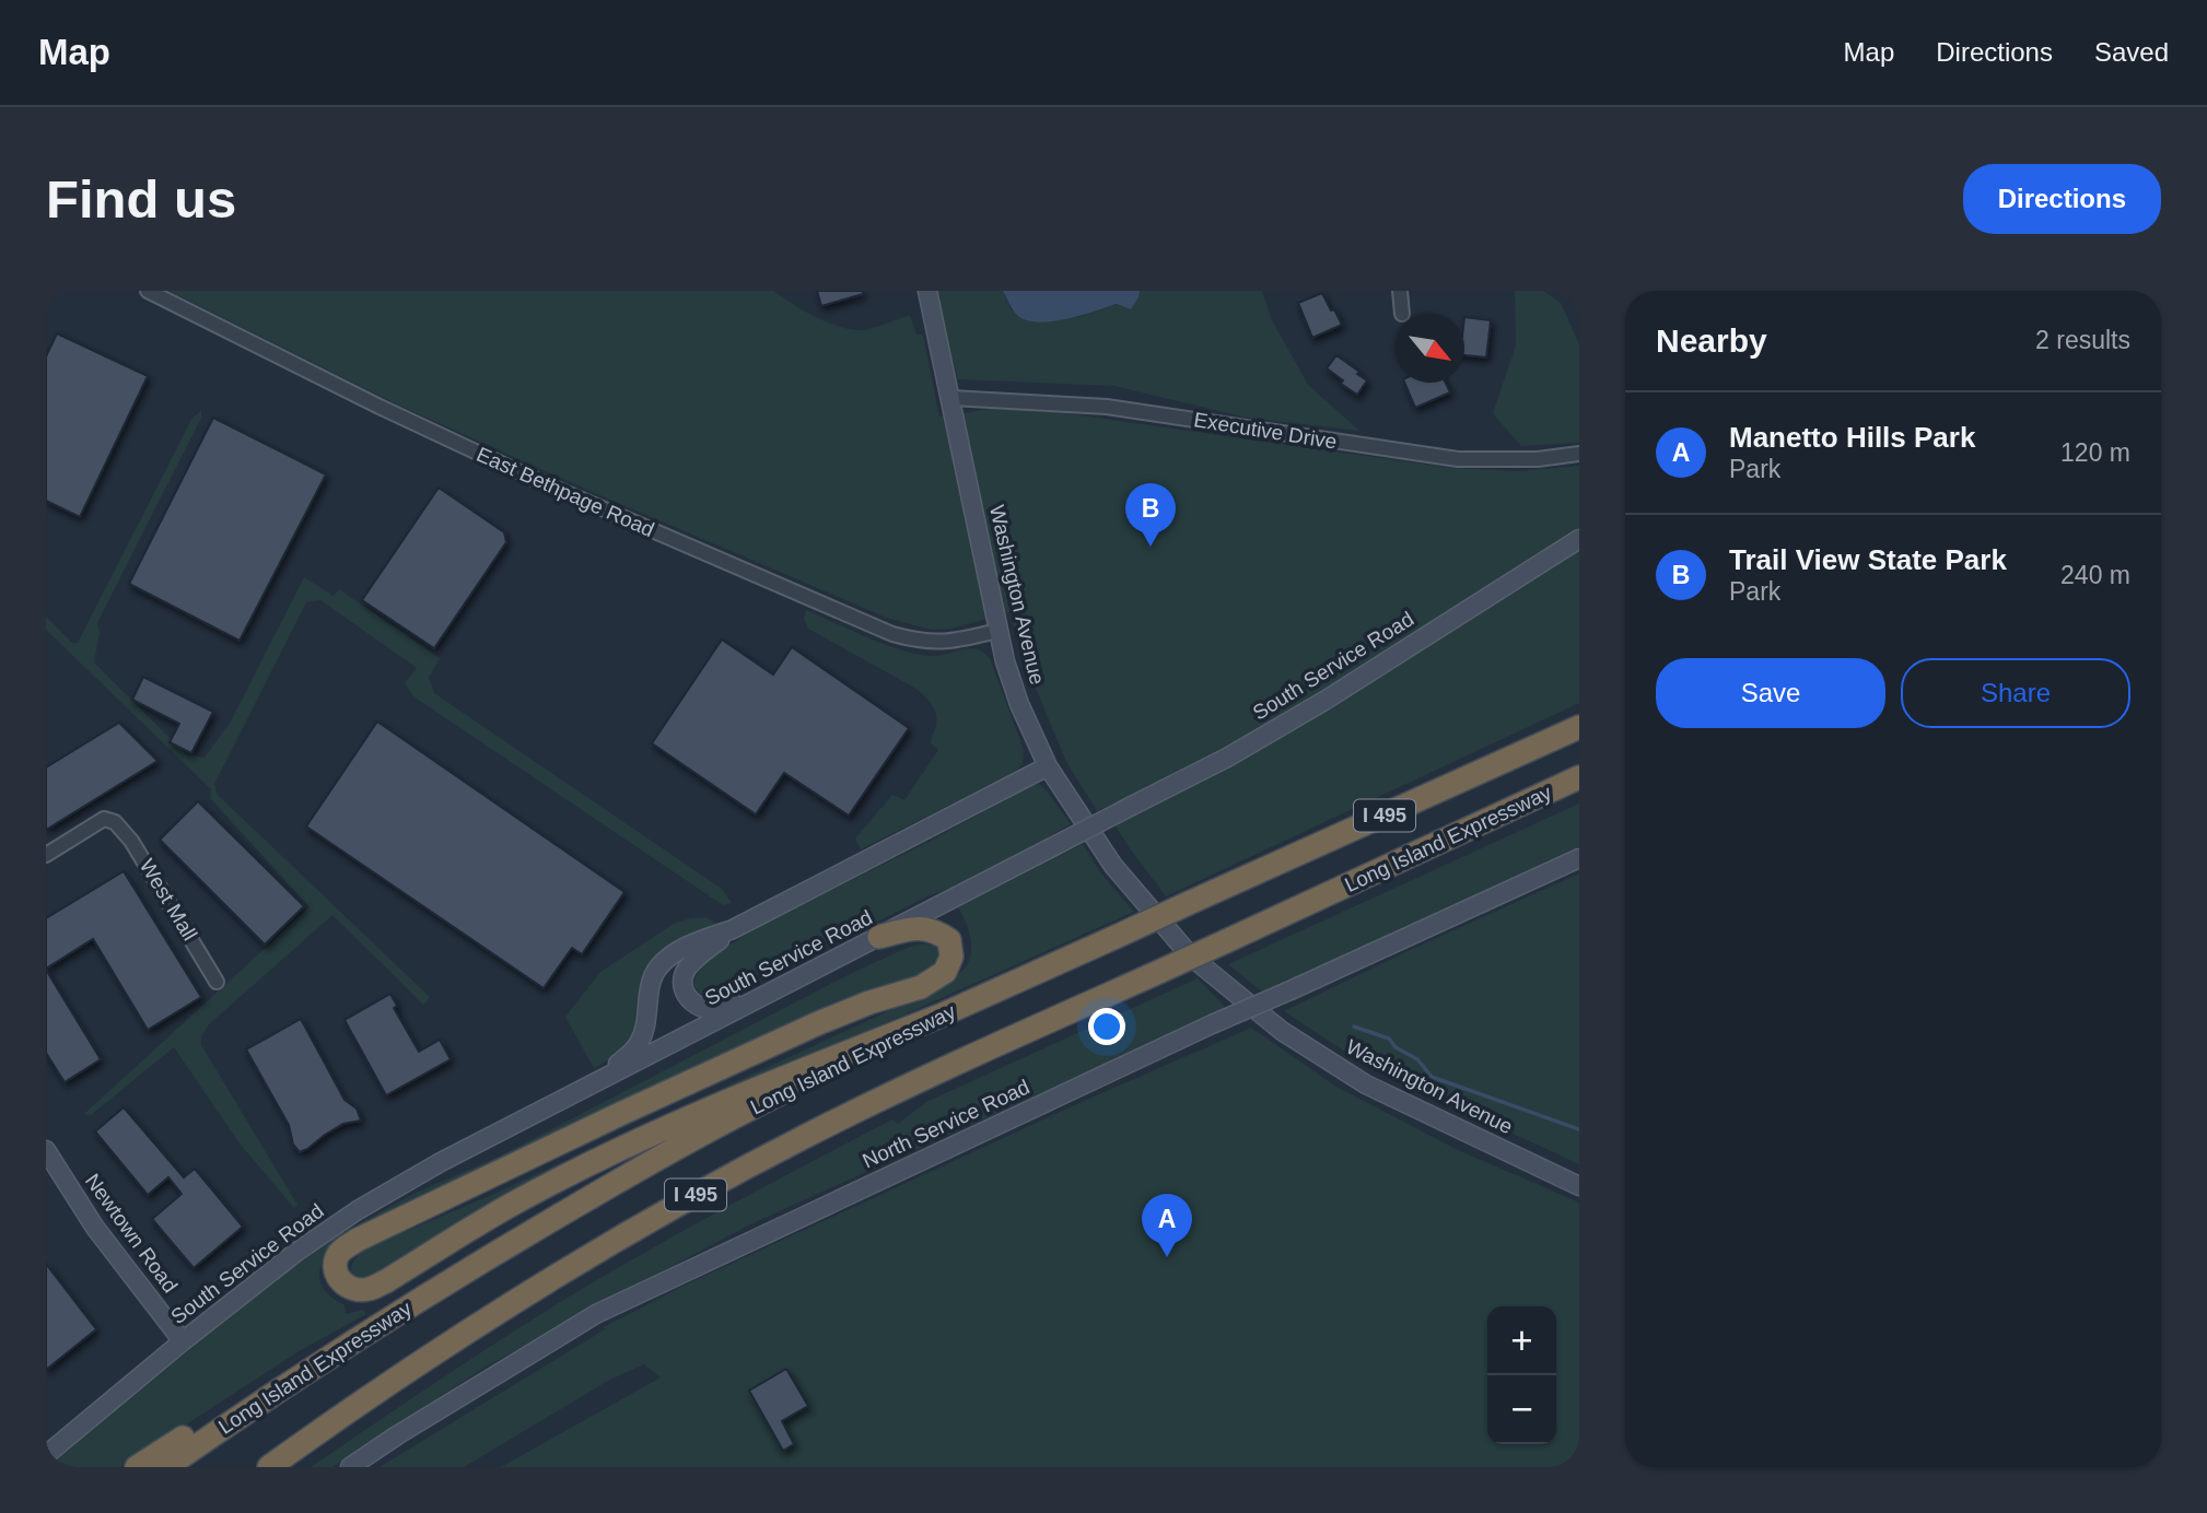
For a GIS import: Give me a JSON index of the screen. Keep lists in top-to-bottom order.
{
  "streets": {
    "highway": ["I 495", "Long Island Expressway"],
    "main road": [
      "Washington Avenue",
      "South Service Road",
      "North Service Road",
      "Newtown Road"
    ],
    "street": ["Executive Drive", "East Bethpage Road", "West Mall"]
  },
  "crossings": [
    ["Executive Drive", "Washington Avenue"],
    ["East Bethpage Road", "Washington Avenue"],
    ["South Service Road", "Newtown Road"]
  ],
  "north": "bottom right",
  "page": {
    "header": "Map",
    "nav": ["Map", "Directions", "Saved"],
    "buttons": [
      "Directions",
      ["Save", "Share"]
    ],
    "title": "Find us",
    "heading": ["Nearby", "2 results"],
    "list": [
      {
        "mark": "A",
        "name": "Manetto Hills Park",
        "note": "Park",
        "value": "120 m"
      },
      {
        "mark": "B",
        "name": "Trail View State Park",
        "note": "Park",
        "value": "240 m"
      }
    ],
    "pins": ["B", "A"],
    "map_buttons": ["+", "−"]
  }
}
